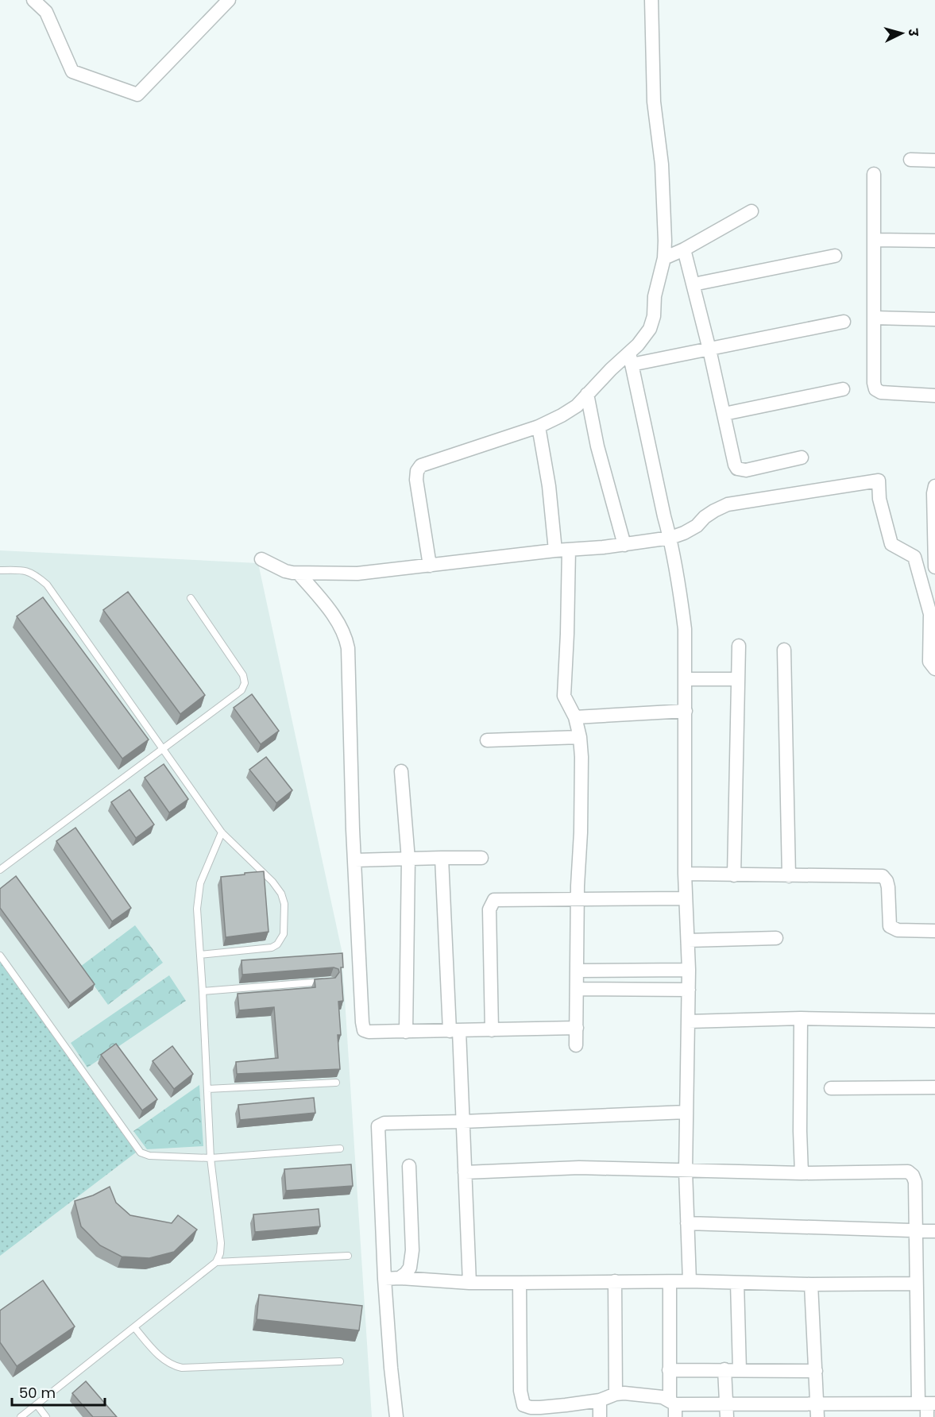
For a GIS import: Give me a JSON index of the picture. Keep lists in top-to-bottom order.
{
  "scale_bar": "50 m",
  "north": "right"
}
